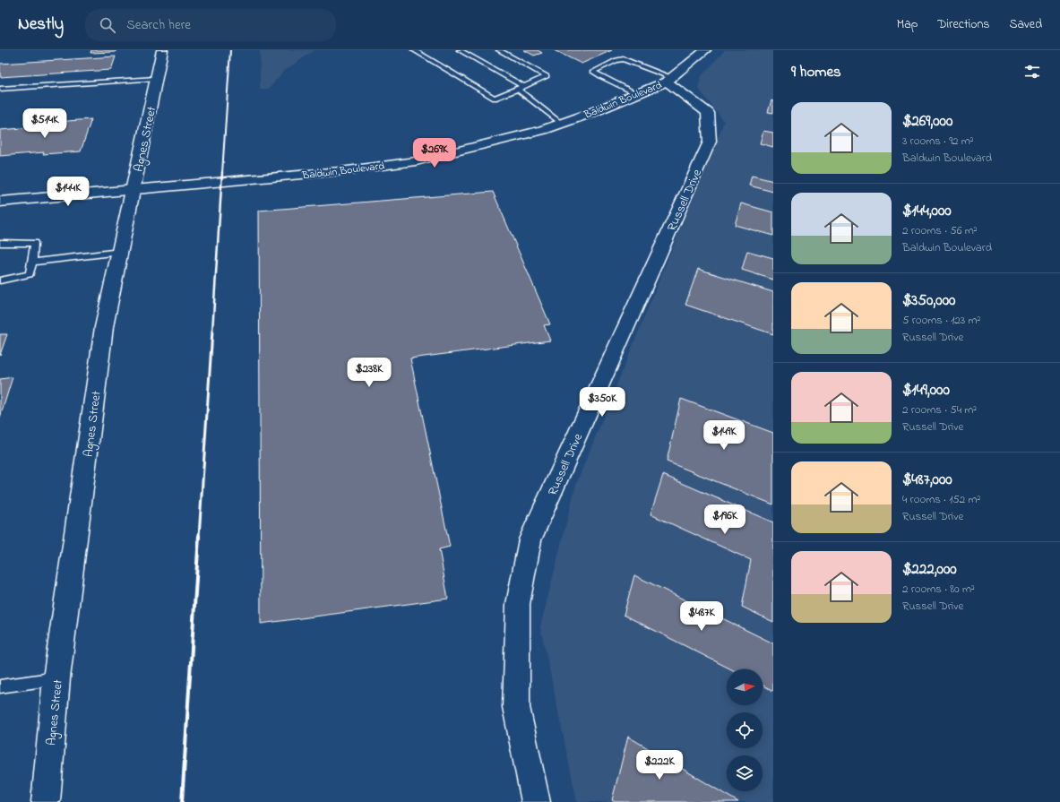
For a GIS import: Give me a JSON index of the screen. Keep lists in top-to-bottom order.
{
  "streets": {
    "main road": ["Baldwin Boulevard", "Agnes Street", "Russell Drive"]
  },
  "crossings": [
    ["Baldwin Boulevard", "Agnes Street"],
    ["Baldwin Boulevard", "Russell Drive"]
  ],
  "north": "right",
  "page": {
    "header": "Nestly",
    "search": "Search here",
    "nav": ["Map", "Directions", "Saved"],
    "heading": "9 homes",
    "list": [
      {
        "name": "$269,000",
        "note": "3 rooms · 92 m² · Baldwin Boulevard"
      },
      {
        "name": "$144,000",
        "note": "2 rooms · 56 m² · Baldwin Boulevard"
      },
      {
        "name": "$350,000",
        "note": "5 rooms · 123 m² · Russell Drive"
      },
      {
        "name": "$149,000",
        "note": "2 rooms · 54 m² · Russell Drive"
      },
      {
        "name": "$487,000",
        "note": "4 rooms · 152 m² · Russell Drive"
      },
      {
        "name": "$222,000",
        "note": "2 rooms · 80 m² · Russell Drive"
      }
    ],
    "price": [
      "$514K",
      "$269K",
      "$144K",
      "$238K",
      "$350K",
      "$149K",
      "$196K",
      "$487K",
      "$222K"
    ]
  }
}
